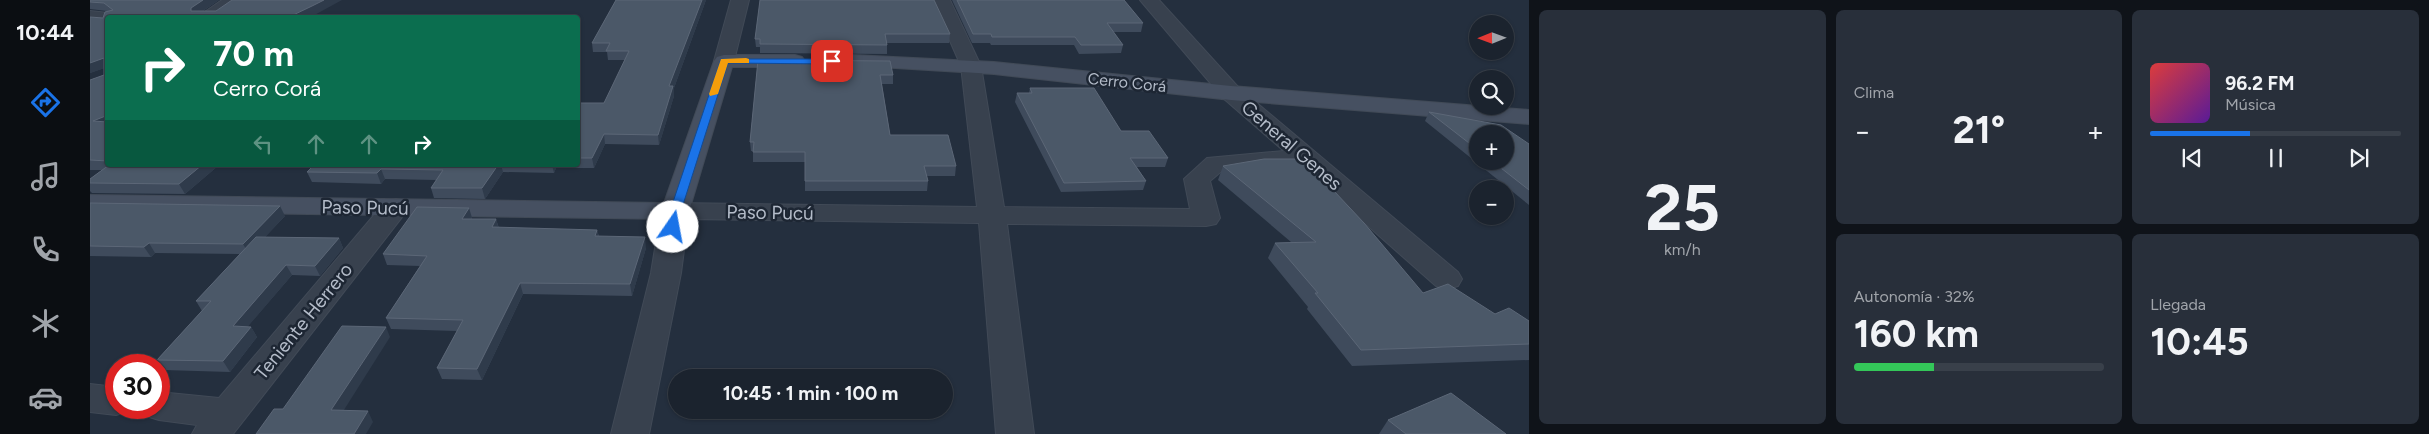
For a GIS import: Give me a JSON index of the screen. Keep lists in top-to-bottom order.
{
  "streets": {
    "main road": ["Cerro Corá", "Paso Pucú"],
    "street": ["General Genes", "Teniente Herrero"]
  },
  "crossings": [
    ["Cerro Corá", "General Genes"],
    ["General Genes", "Paso Pucú"],
    ["Paso Pucú", "Teniente Herrero"]
  ],
  "north": "left",
  "page": {
    "tabs": "10:44",
    "tile": [
      ["25", "km/h"],
      "Clima",
      ["Autonomía · 32%", "160 km"],
      ["Llegada", "10:45"]
    ],
    "map_buttons": ["+", "−"],
    "turn": ["70 m", "Cerro Corá"],
    "song": ["96.2 FM", "Música"],
    "heat": ["−", "21°", "+"],
    "limit": "30",
    "trip": "10:45 · 1 min · 100 m"
  }
}
